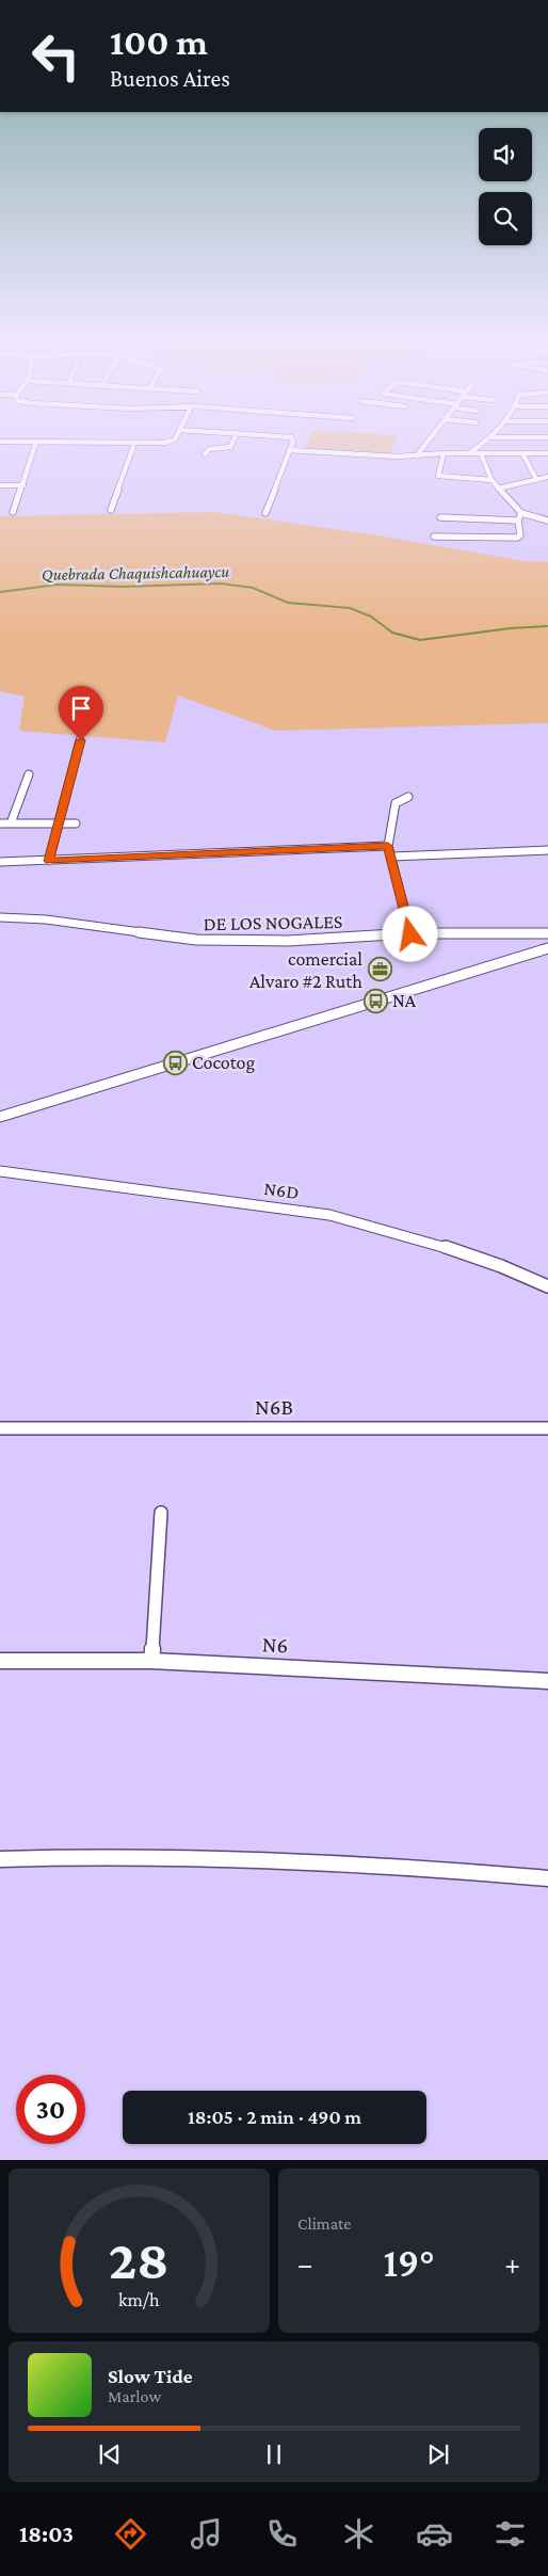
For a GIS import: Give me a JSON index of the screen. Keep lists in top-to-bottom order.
{
  "streets": {
    "street": [
      "DE LOS NOGALES",
      "N6D",
      "N6B",
      "N6"
    ]
  },
  "water": ["Quebrada Chaquishcahuaycu"],
  "places": {
    "office": ["comercial Alvaro #2 Ruth"],
    "bus stop": ["NA", "Cocotog"]
  },
  "page": {
    "turn": ["100 m", "Buenos Aires"],
    "limit": "30",
    "trip": "18:05 · 2 min · 490 m",
    "tile": "Climate",
    "heat": ["−", "19°", "+"],
    "song": ["Slow Tide", "Marlow"],
    "tabs": "18:03",
    "gauge": ["28", "km/h"]
  }
}
